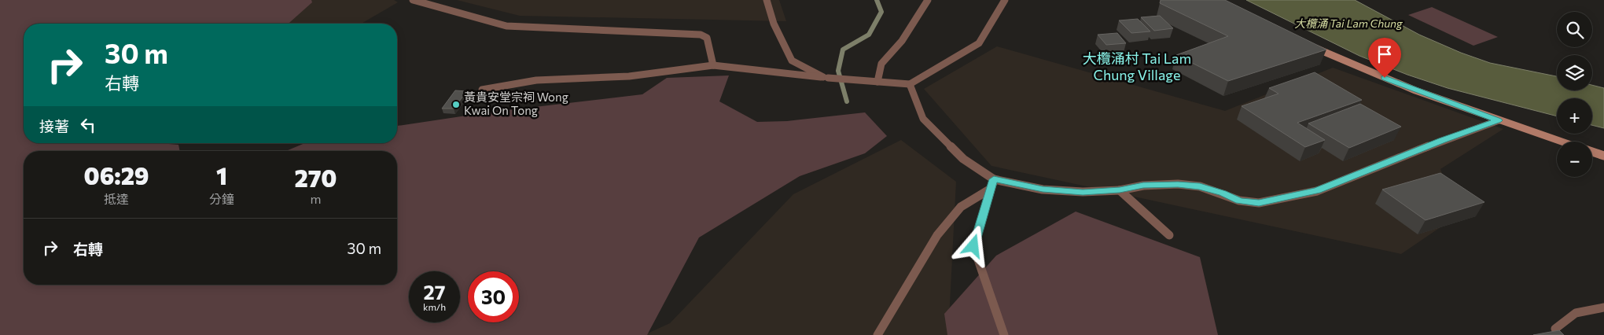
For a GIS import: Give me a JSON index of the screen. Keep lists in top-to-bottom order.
{
  "districts": ["大欖涌村 Tai Lam Chung Village"],
  "water": ["大欖涌 Tai Lam Chung"],
  "places": ["黃貴安堂宗祠 Wong Kwai On Tong"],
  "page": {
    "map_buttons": ["+", "−"],
    "turn": ["30 m", "右轉"],
    "then": "接著",
    "eta": [
      "06:29",
      "抵達",
      "1",
      "分鐘",
      "270",
      "m"
    ],
    "list": [
      {
        "name": "右轉",
        "value": "30 m"
      }
    ],
    "speed": "27 km/h",
    "limit": "30"
  }
}
